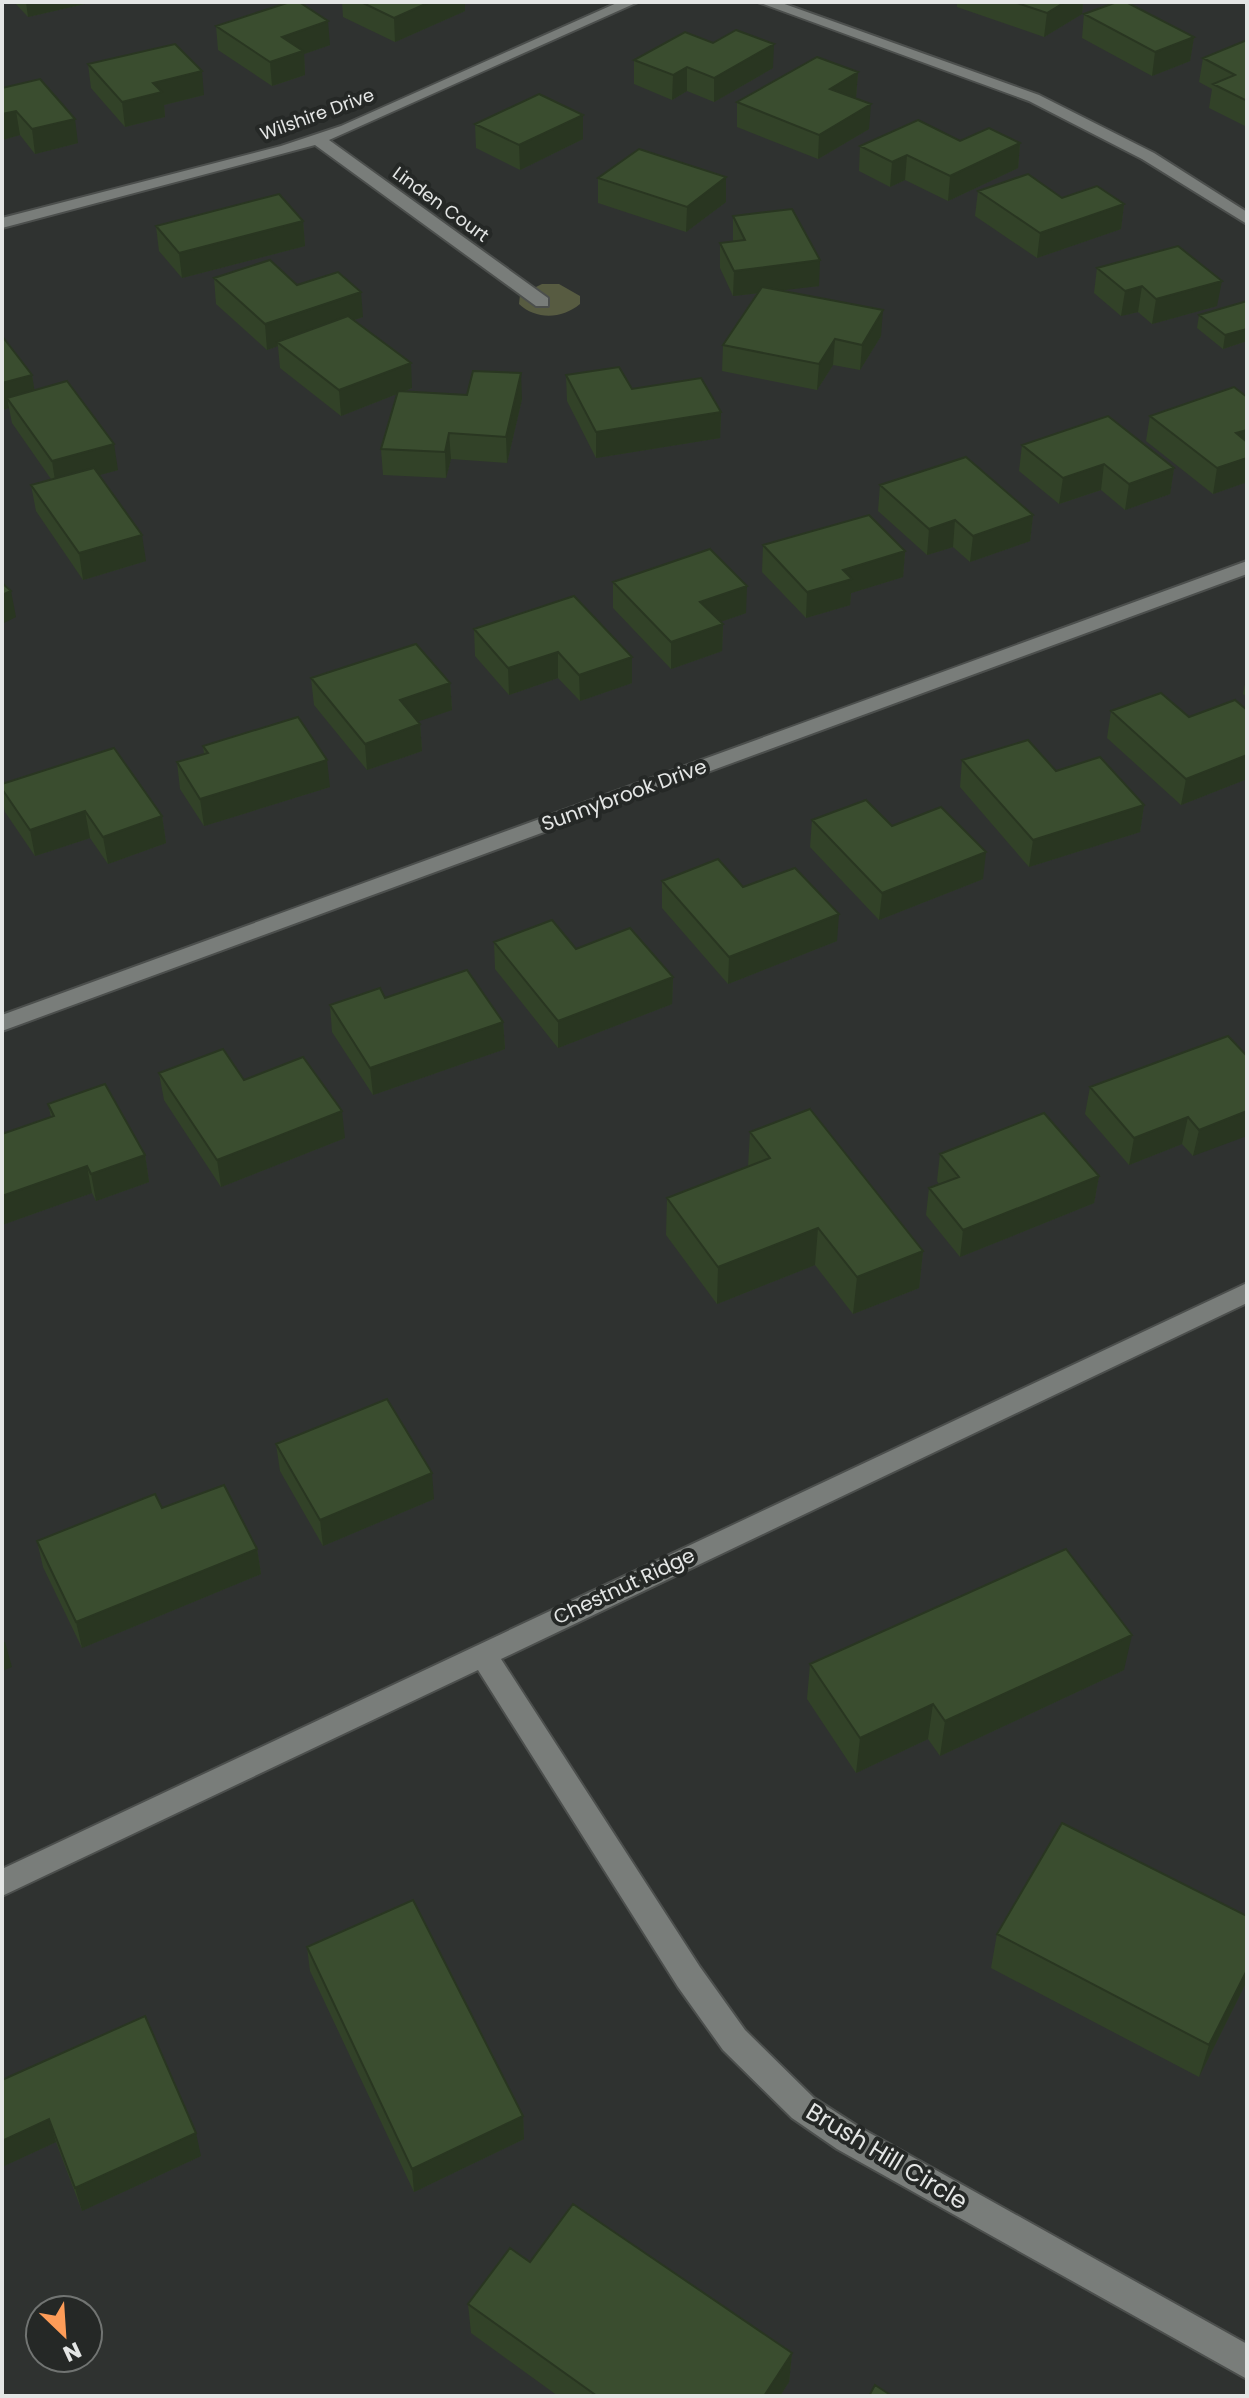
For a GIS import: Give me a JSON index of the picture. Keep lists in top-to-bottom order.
{
  "streets": {
    "street": [
      "Wilshire Drive",
      "Linden Court",
      "Sunnybrook Drive",
      "Chestnut Ridge",
      "Brush Hill Circle"
    ]
  },
  "crossings": [
    ["Wilshire Drive", "Linden Court"],
    ["Chestnut Ridge", "Brush Hill Circle"]
  ],
  "north": "bottom right"
}
